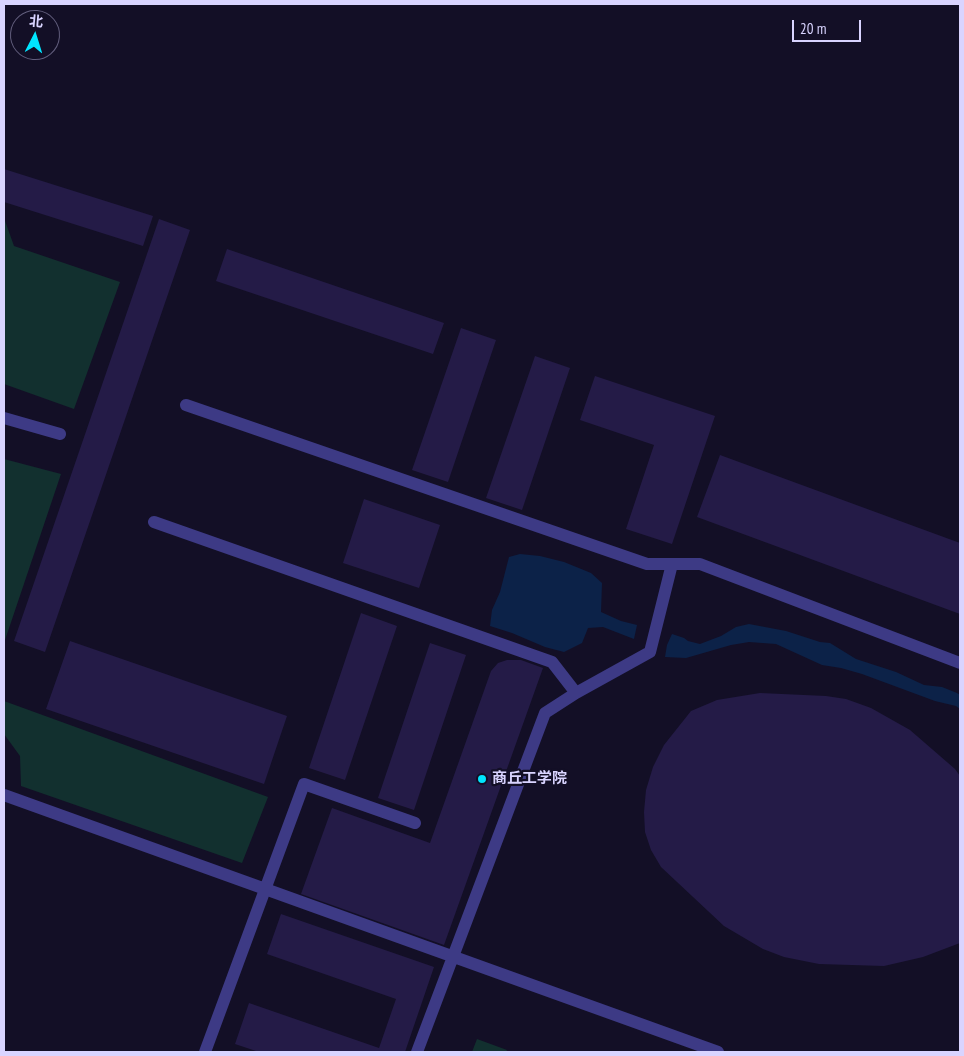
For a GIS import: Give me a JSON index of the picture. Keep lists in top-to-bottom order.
{
  "places": ["商丘工学院"],
  "scale_bar": "20 m",
  "north": "top"
}
